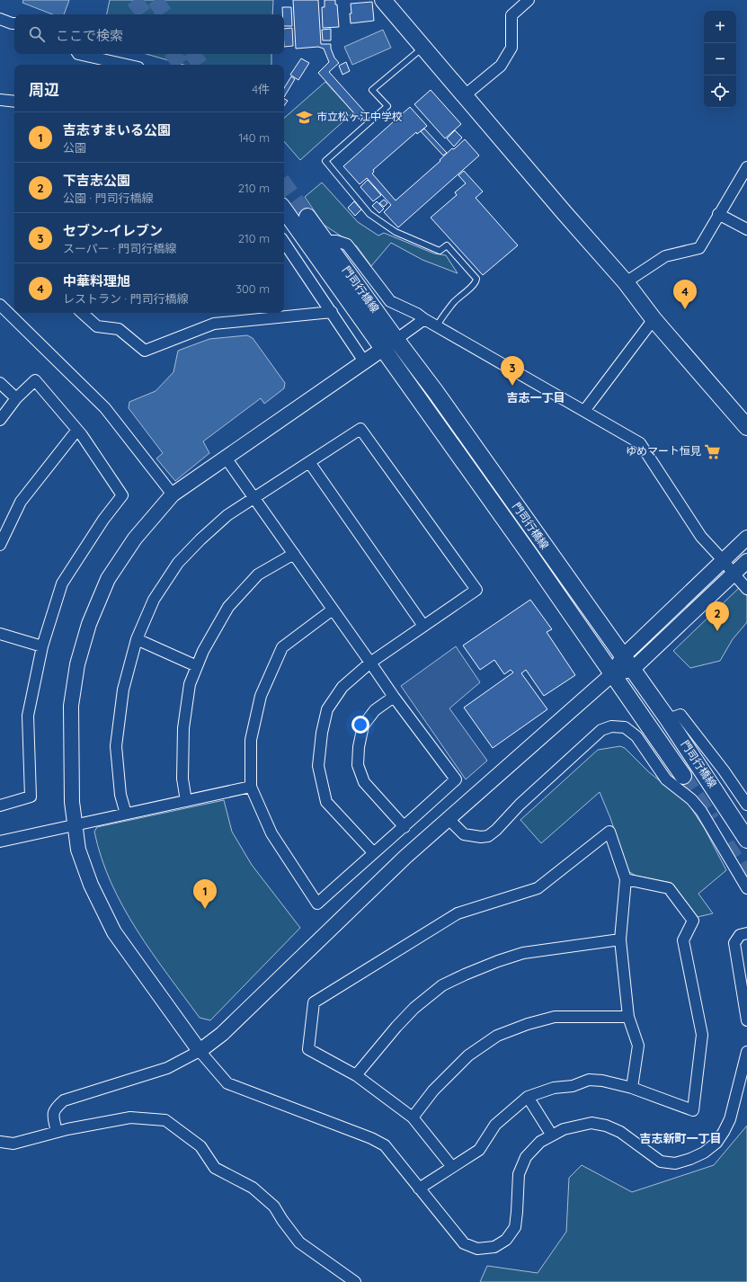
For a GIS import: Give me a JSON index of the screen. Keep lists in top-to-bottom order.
{
  "streets": {
    "main road": ["門司行橋線"]
  },
  "districts": ["吉志一丁目", "吉志新町一丁目"],
  "places": {
    "school or university": ["市立松ヶ江中学校"],
    "supermarket": ["ゆめマート恒見"]
  },
  "page": {
    "map_buttons": ["+", "−"],
    "search": "ここで検索",
    "heading": ["周辺", "4件"],
    "list": [
      {
        "mark": "1",
        "name": "吉志すまいる公園",
        "note": "公園",
        "value": "140 m"
      },
      {
        "mark": "2",
        "name": "下吉志公園",
        "note": "公園 · 門司行橋線",
        "value": "210 m"
      },
      {
        "mark": "3",
        "name": "セブン-イレブン",
        "note": "スーパー · 門司行橋線",
        "value": "210 m"
      },
      {
        "mark": "4",
        "name": "中華料理旭",
        "note": "レストラン · 門司行橋線",
        "value": "300 m"
      }
    ],
    "pins": [
      "4",
      "3",
      "2",
      "1"
    ]
  }
}
